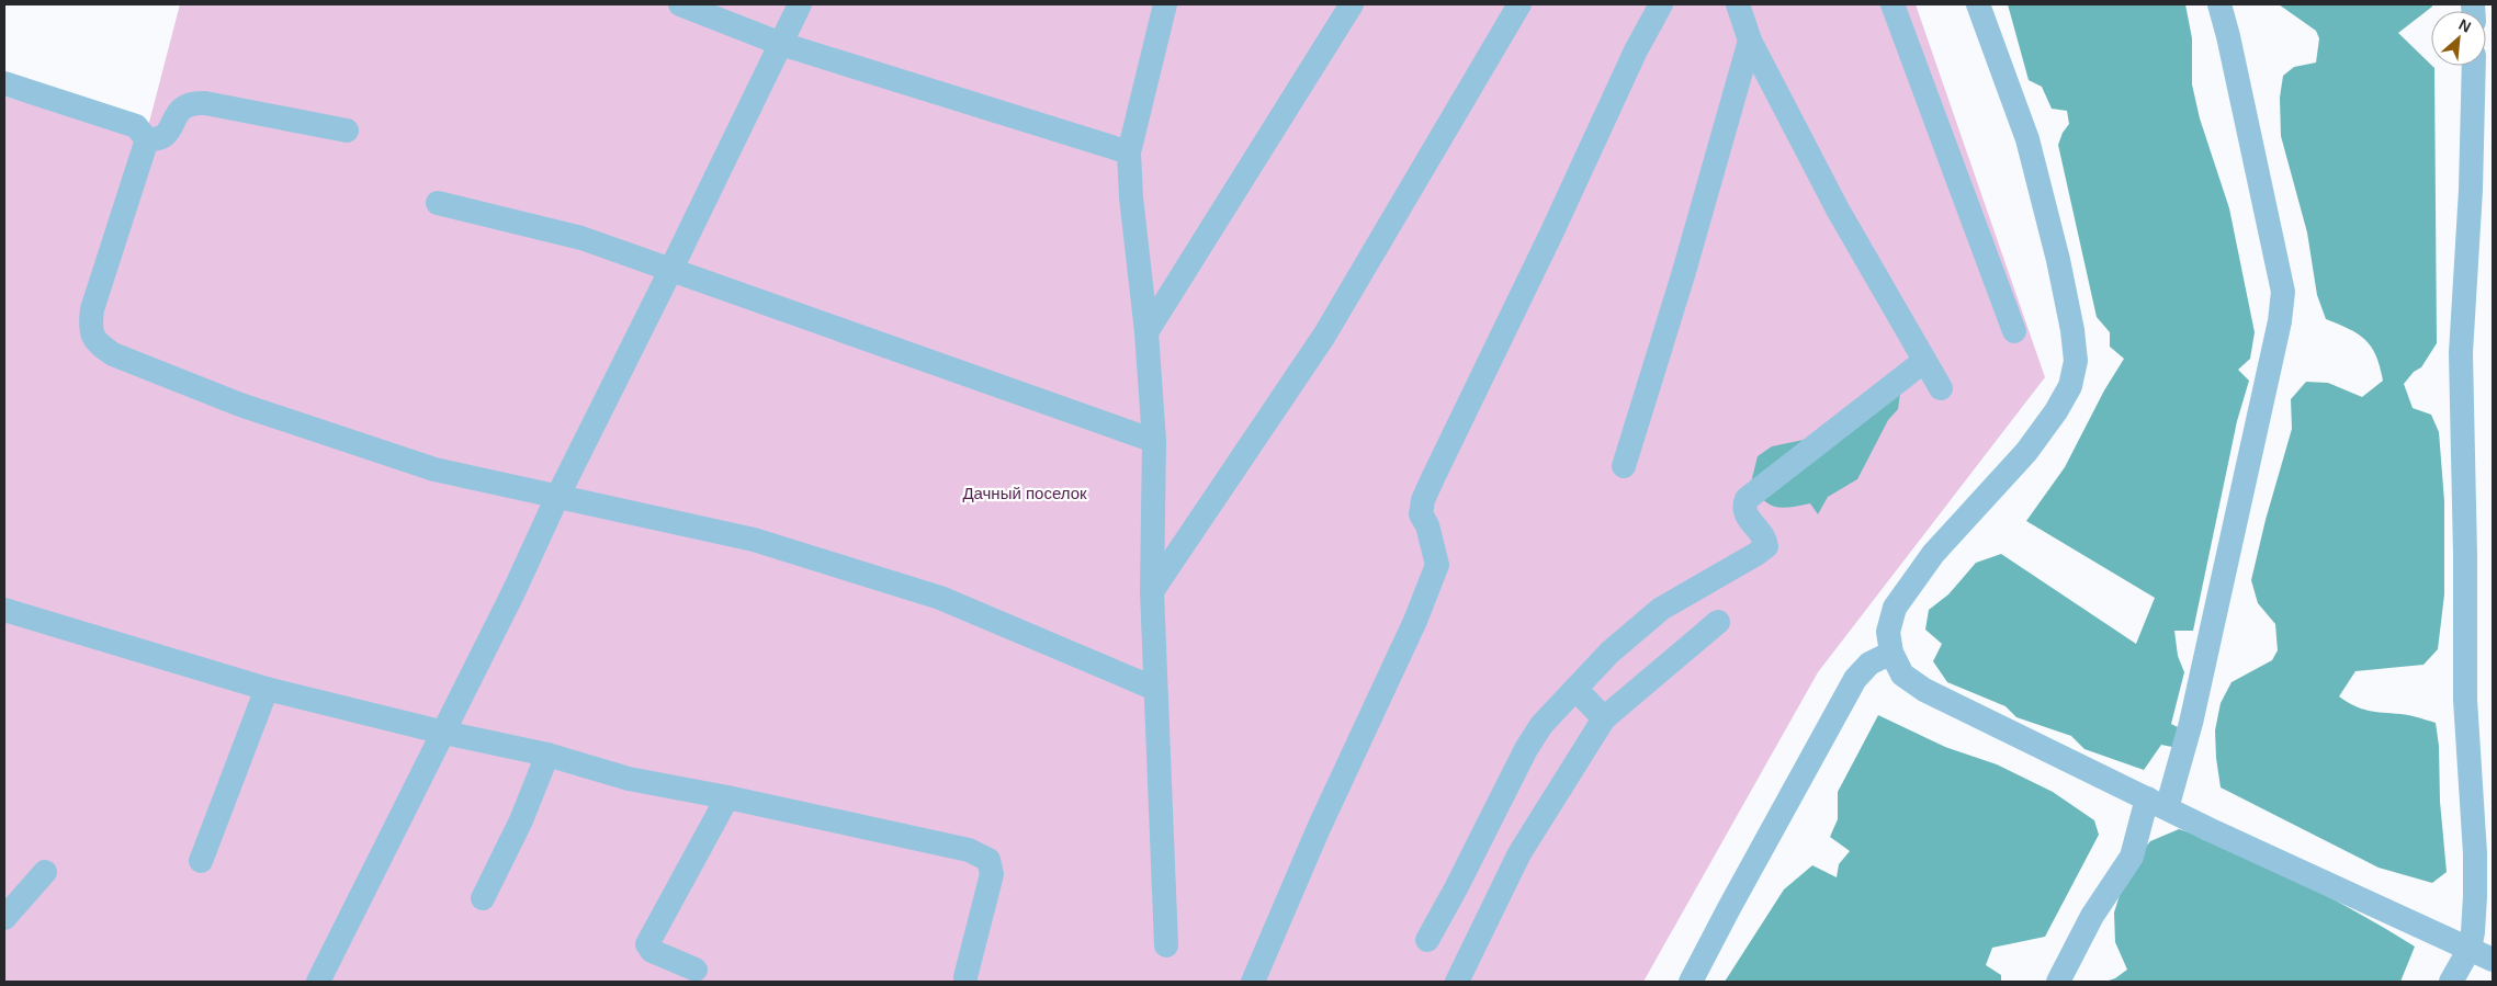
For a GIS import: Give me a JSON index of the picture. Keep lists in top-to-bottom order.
{
  "parks": ["Дачный поселок"],
  "north": "top right"
}
